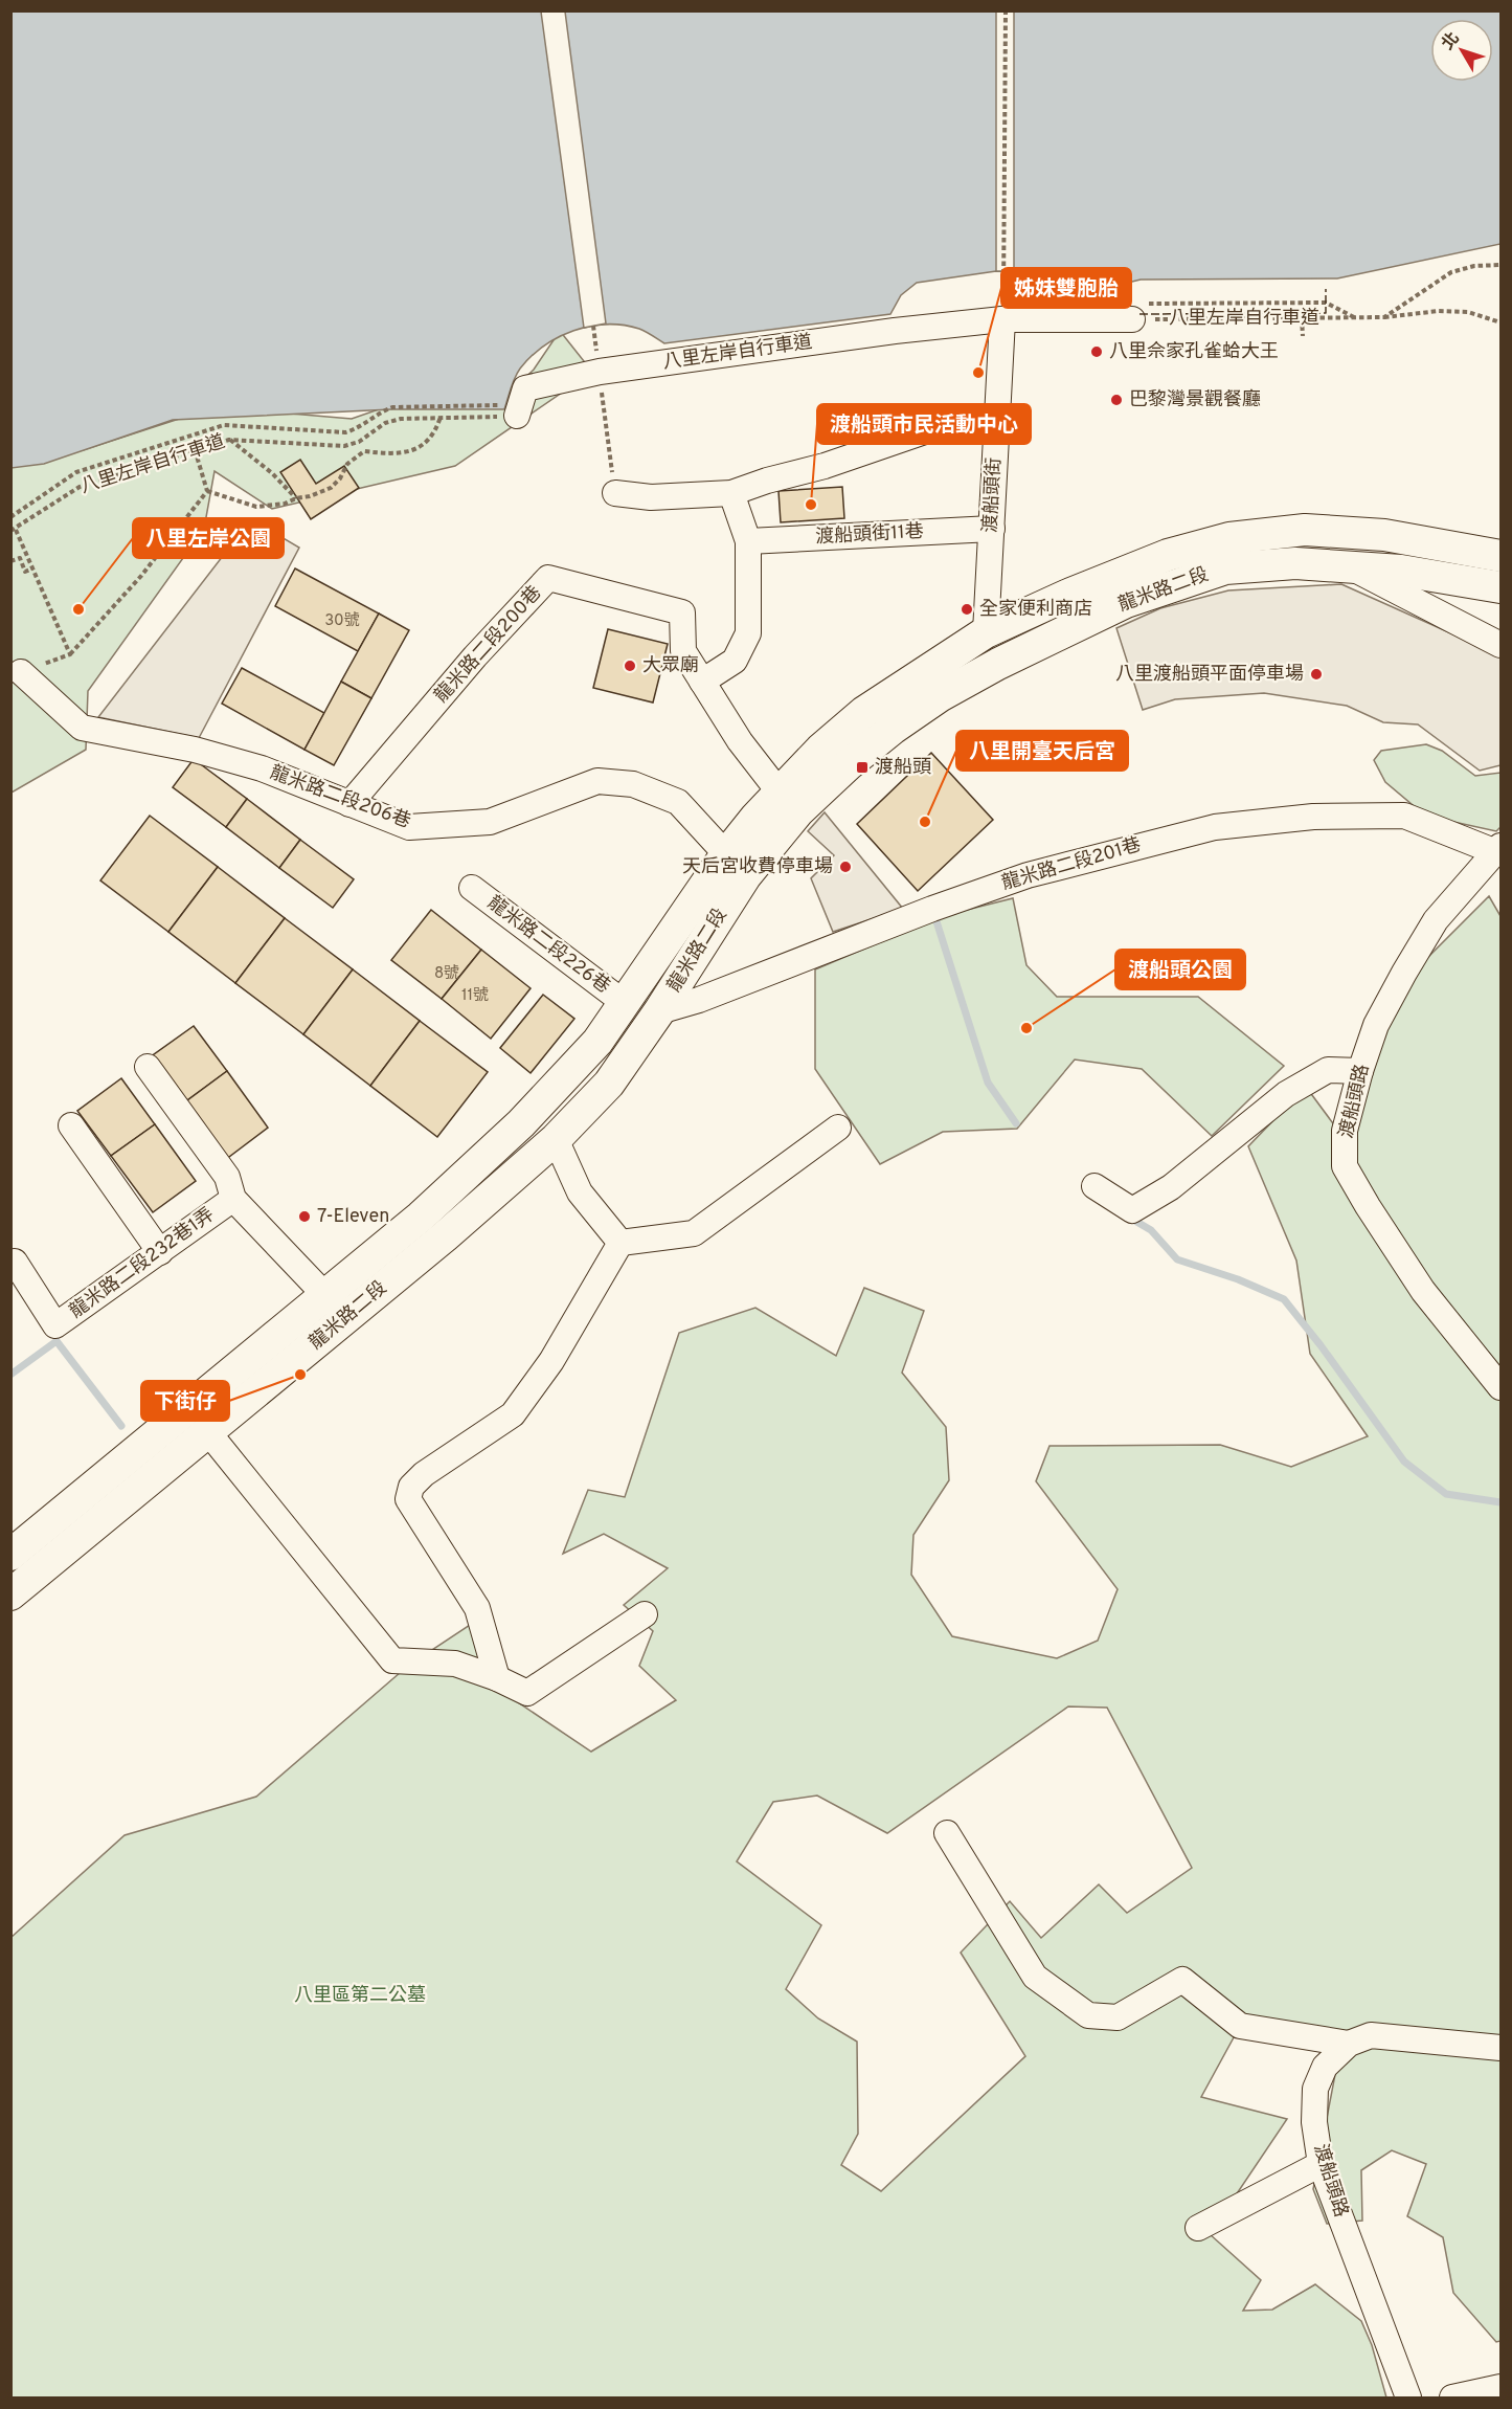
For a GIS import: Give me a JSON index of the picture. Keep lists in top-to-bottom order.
{
  "streets": {
    "main road": ["龍米路二段"],
    "street": [
      "八里左岸自行車道",
      "渡船頭街",
      "渡船頭街11巷",
      "龍米路二段200巷",
      "龍米路二段206巷",
      "龍米路二段201巷",
      "龍米路二段226巷",
      "渡船頭路",
      "龍米路二段232巷1弄"
    ]
  },
  "crossings": [
    ["八里左岸自行車道", "渡船頭街"],
    ["渡船頭街", "渡船頭街11巷"],
    ["渡船頭街", "龍米路二段"],
    ["龍米路二段", "龍米路二段200巷"],
    ["龍米路二段", "龍米路二段206巷"],
    ["龍米路二段", "龍米路二段201巷"],
    ["龍米路二段", "龍米路二段226巷"],
    ["龍米路二段200巷", "龍米路二段206巷"],
    ["龍米路二段201巷", "渡船頭路"]
  ],
  "parks": ["八里區第二公墓"],
  "places": {
    "other": [
      "八里佘家孔雀蛤大王",
      "姊妹雙胞胎",
      "巴黎灣景觀餐廳",
      "渡船頭市民活動中心",
      "八里左岸公園",
      "全家便利商店",
      "大眾廟",
      "八里渡船頭平面停車場",
      "八里開臺天后宮",
      "天后宮收費停車場",
      "渡船頭公園",
      "7-Eleven",
      "下街仔"
    ],
    "transit": ["渡船頭"]
  },
  "house_numbers": ["30號", "8號", "11號"],
  "north": "top left"
}
